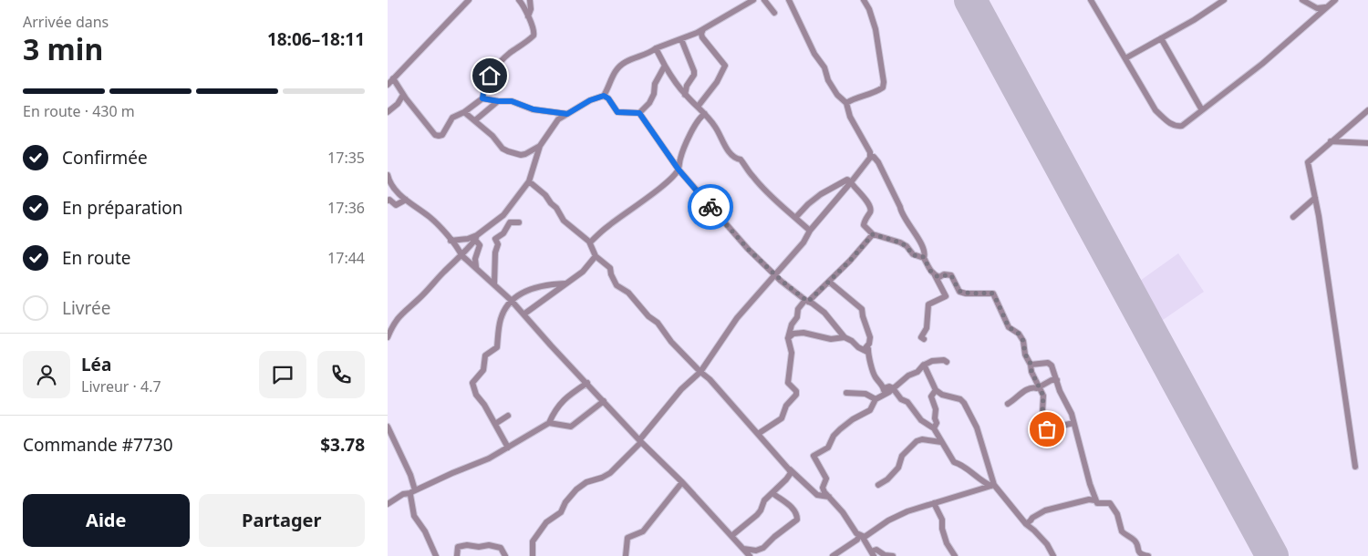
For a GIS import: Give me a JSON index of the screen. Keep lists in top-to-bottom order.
{
  "page": {
    "heading": ["3 min", "Arrivée dans", "18:06–18:11"],
    "panel": [
      "Léa",
      "Livreur · 4.7",
      "Commande #7730",
      "$3.78"
    ],
    "bar": "En route · 430 m",
    "list": [
      ["Confirmée", "17:35"],
      ["En préparation", "17:36"],
      ["En route", "17:44"],
      "Livrée"
    ],
    "buttons": ["Aide", "Partager"]
  }
}
